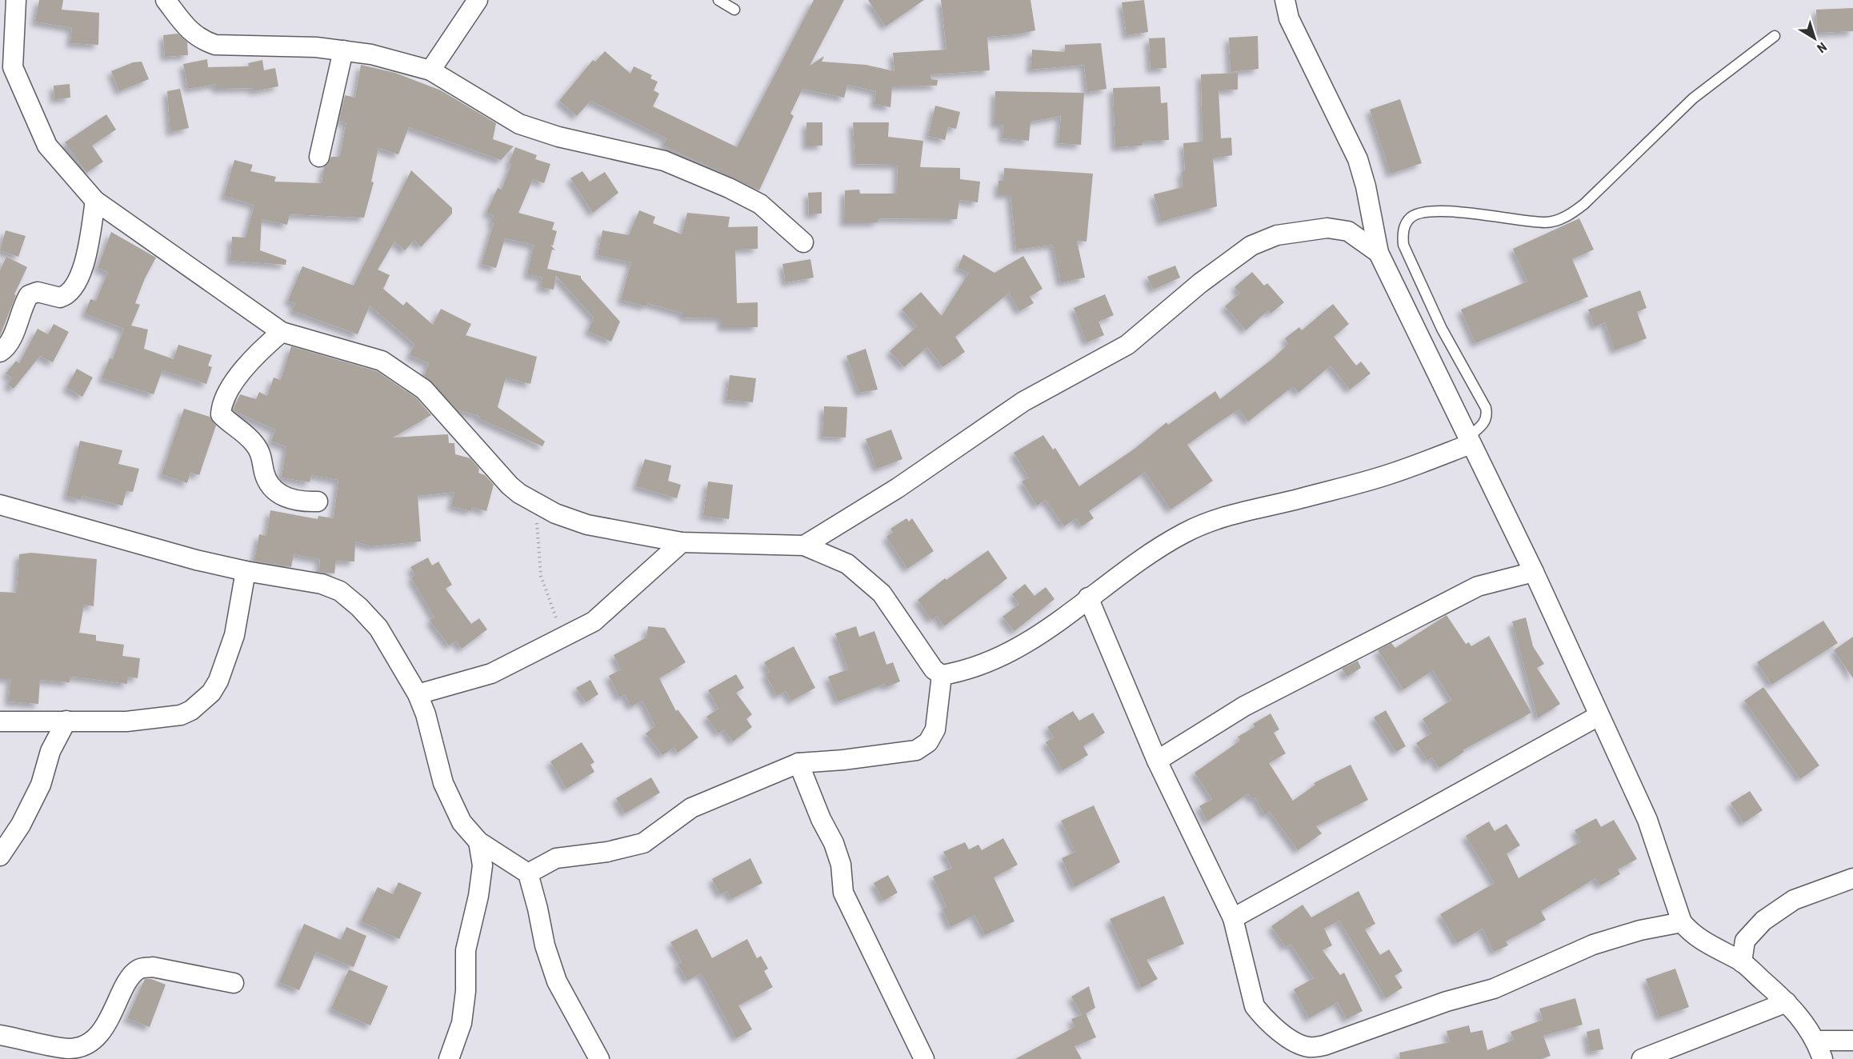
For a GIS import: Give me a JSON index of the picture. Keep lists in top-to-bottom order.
{
  "north": "bottom right"
}
